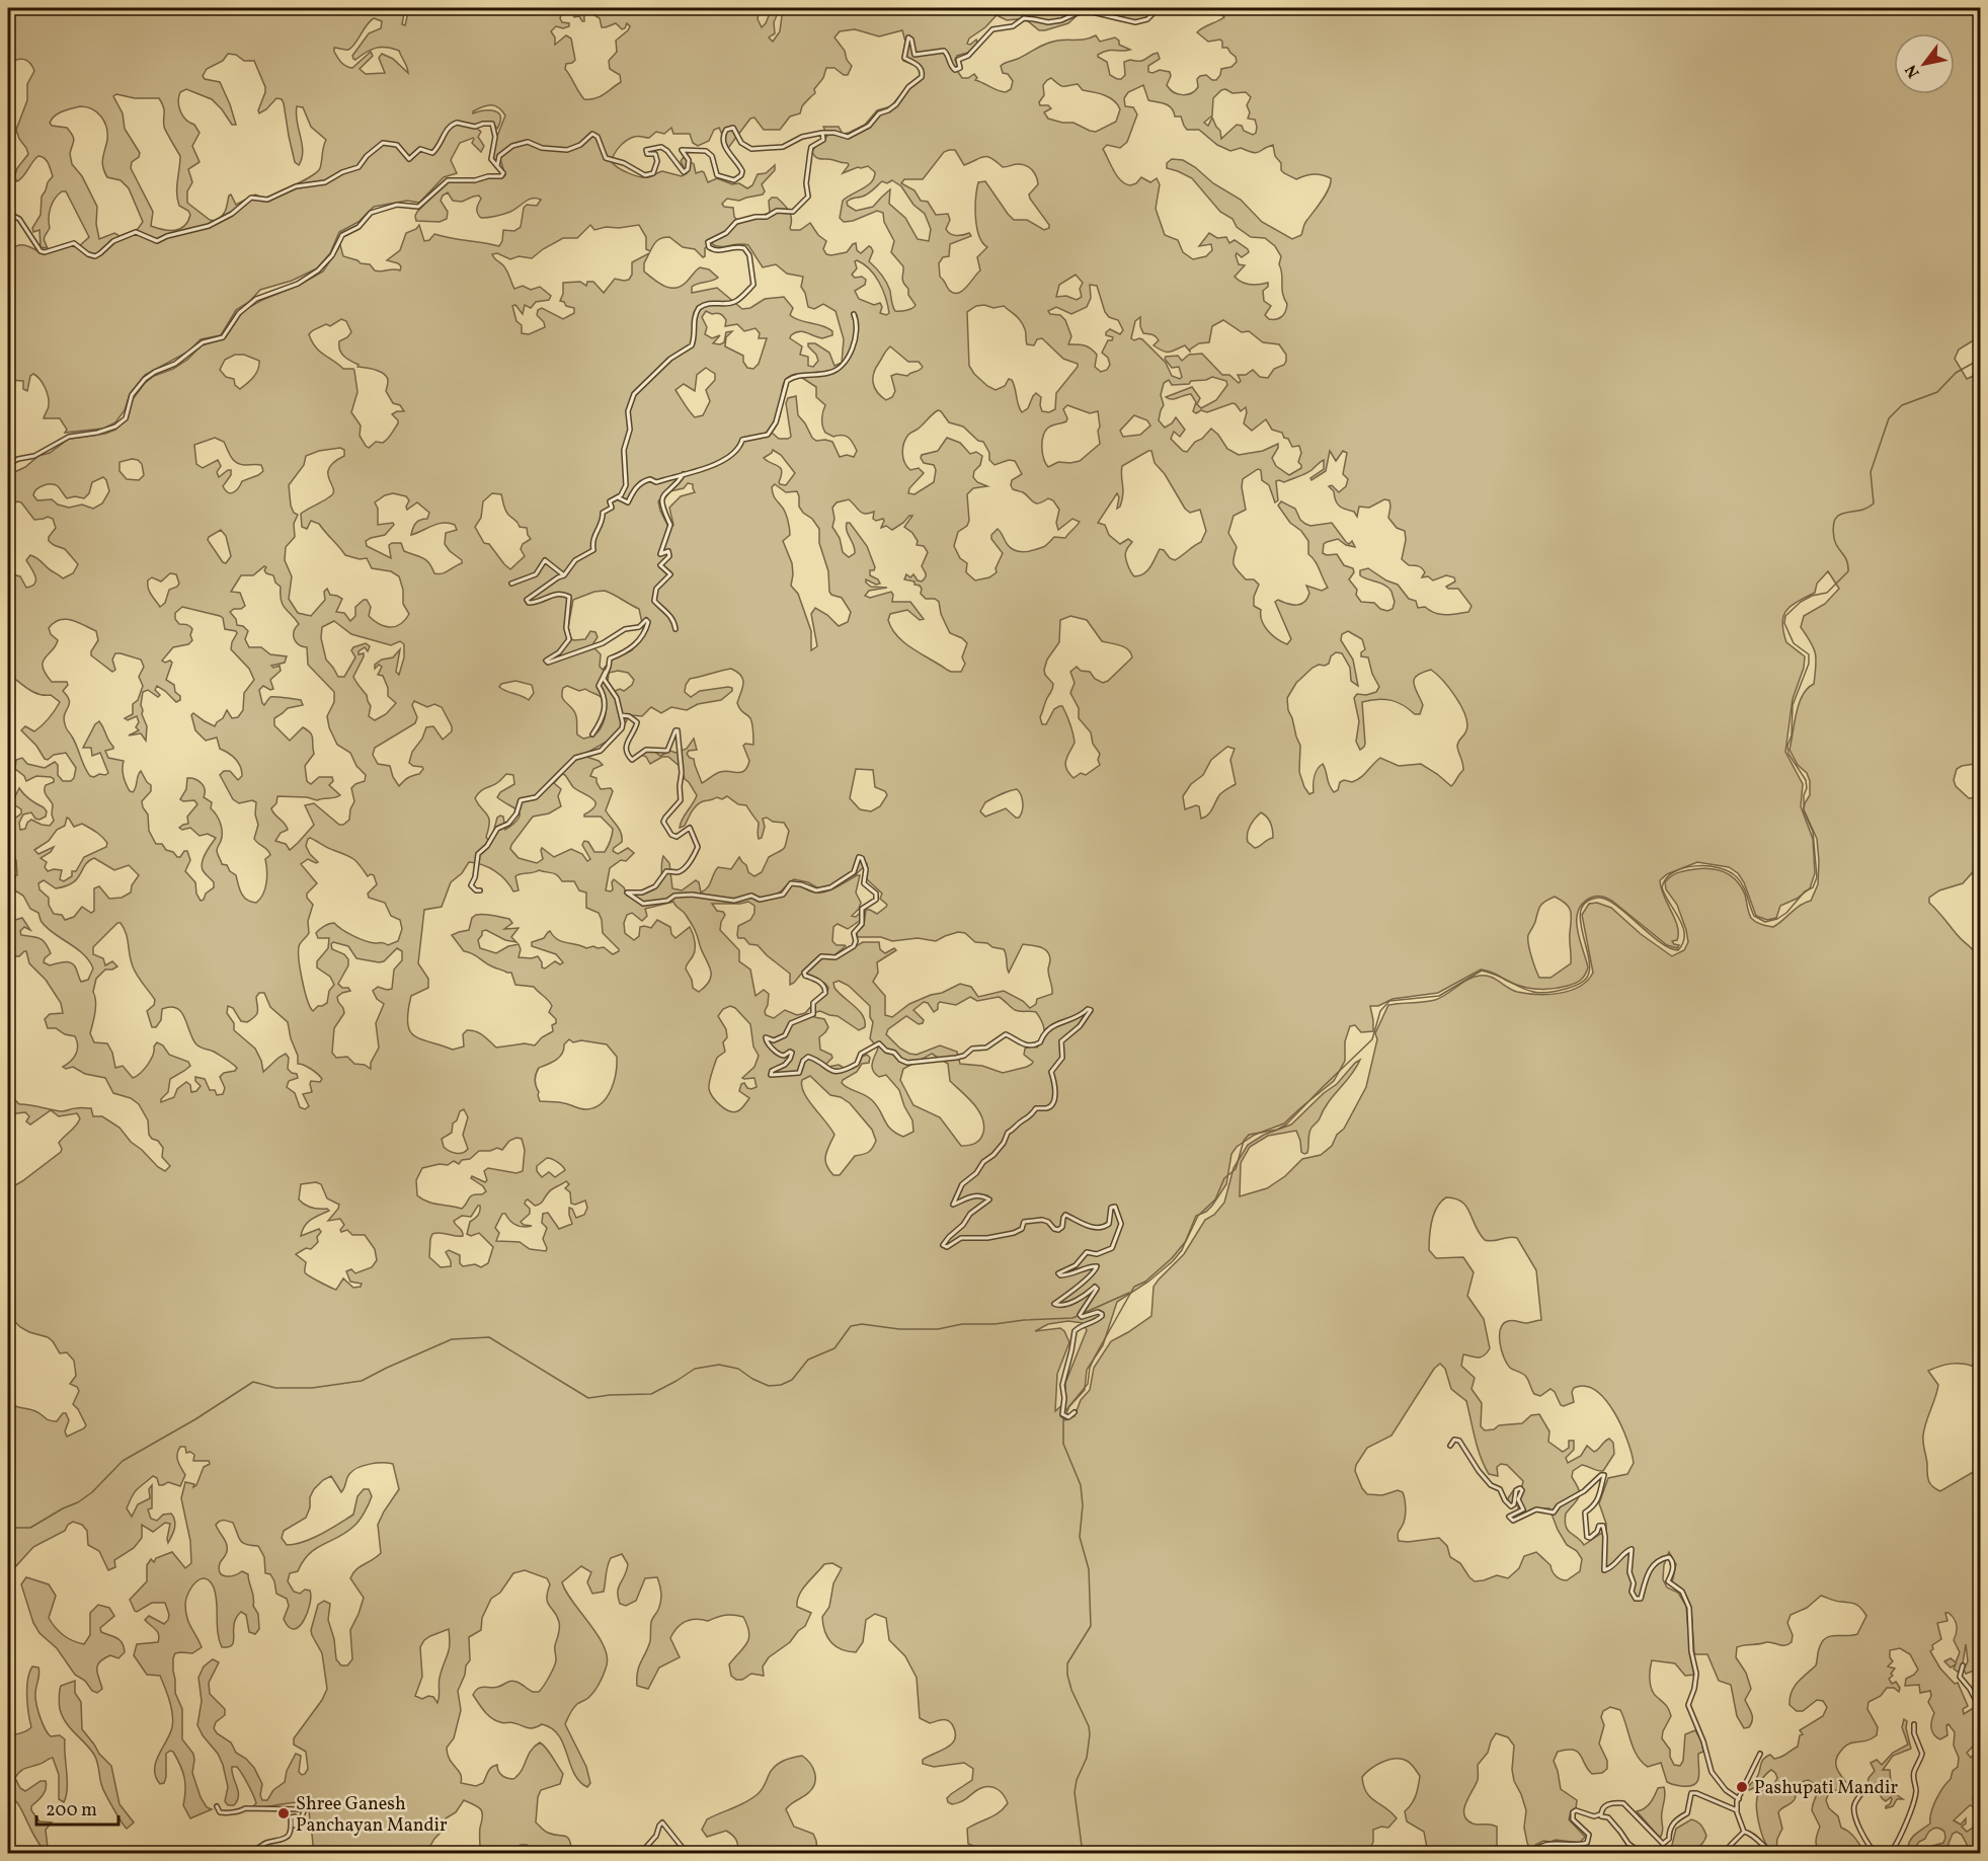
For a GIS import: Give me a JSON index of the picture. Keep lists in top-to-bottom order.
{
  "places": ["Pashupati Mandir", "Shree Ganesh Panchayan Mandir"],
  "scale_bar": "200 m",
  "north": "bottom left"
}
